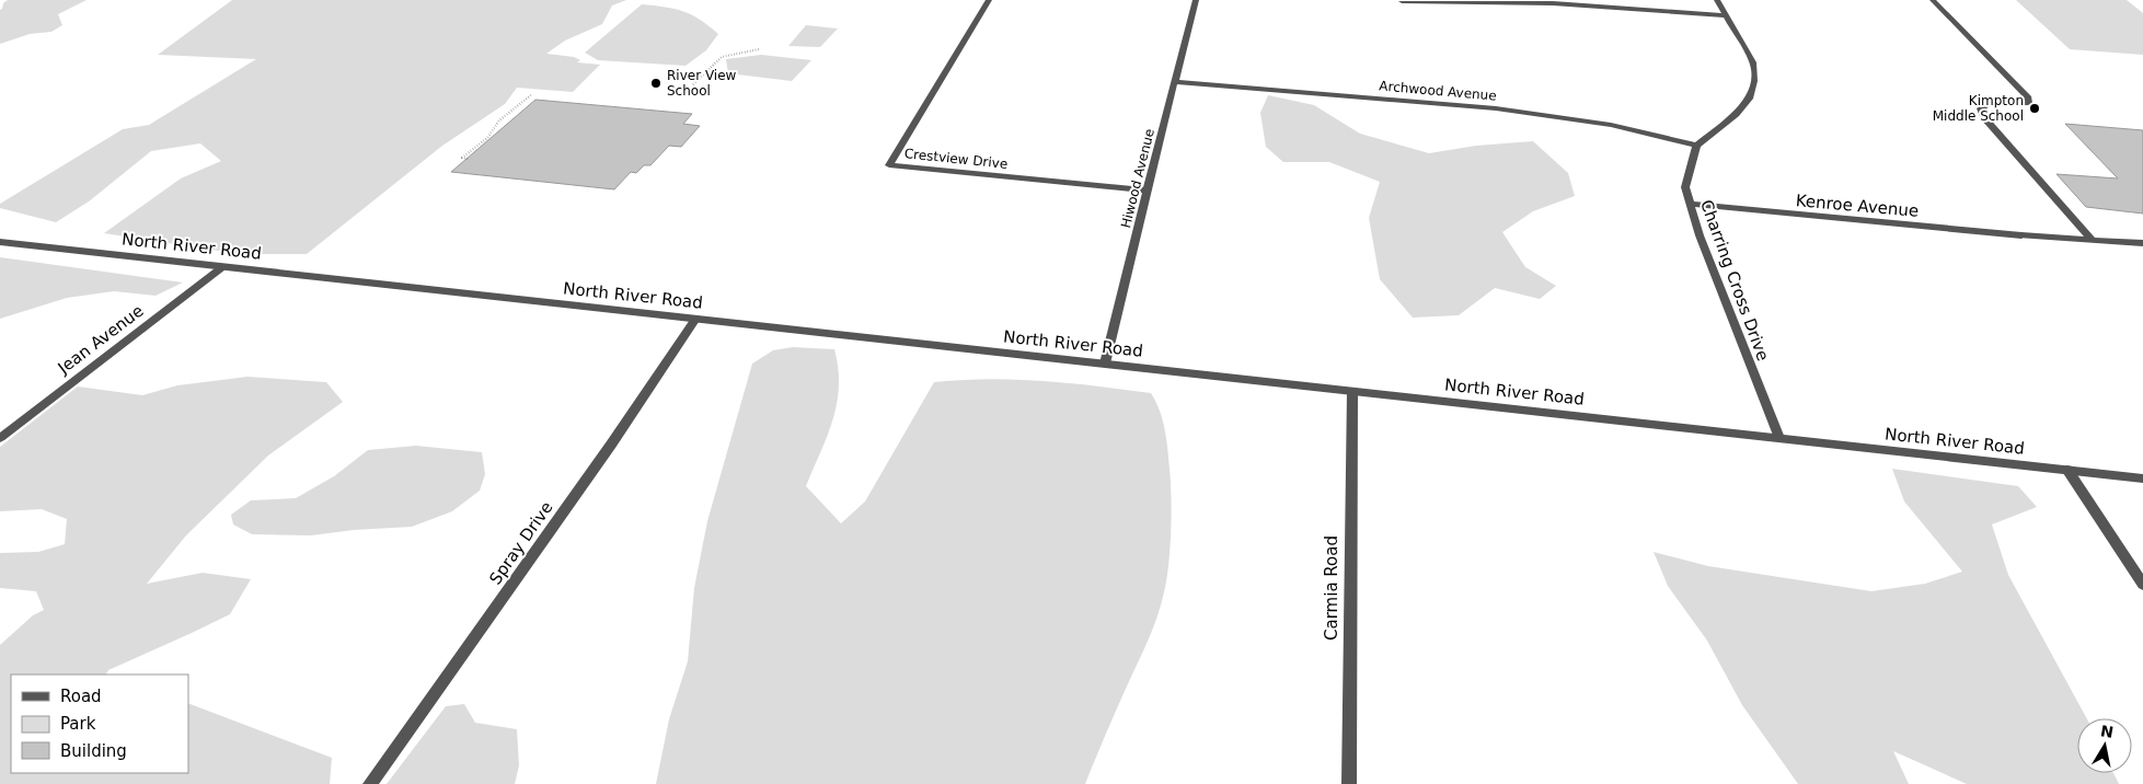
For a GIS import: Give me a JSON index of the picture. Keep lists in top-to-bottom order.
{
  "streets": {
    "street": [
      "Archwood Avenue",
      "Crestview Drive",
      "Hiwood Avenue",
      "Kenroe Avenue",
      "North River Road",
      "Charring Cross Drive",
      "Jean Avenue",
      "Spray Drive",
      "Carmia Road"
    ]
  },
  "crossings": [
    ["Archwood Avenue", "Hiwood Avenue"],
    ["Archwood Avenue", "Charring Cross Drive"],
    ["Crestview Drive", "Hiwood Avenue"],
    ["Hiwood Avenue", "North River Road"],
    ["Kenroe Avenue", "Charring Cross Drive"],
    ["North River Road", "Charring Cross Drive"],
    ["North River Road", "Jean Avenue"],
    ["North River Road", "Spray Drive"],
    ["North River Road", "Carmia Road"]
  ],
  "places": ["River View School", "Kimpton Middle School"],
  "legend": ["Road", "Park", "Building"],
  "north": "top"
}
